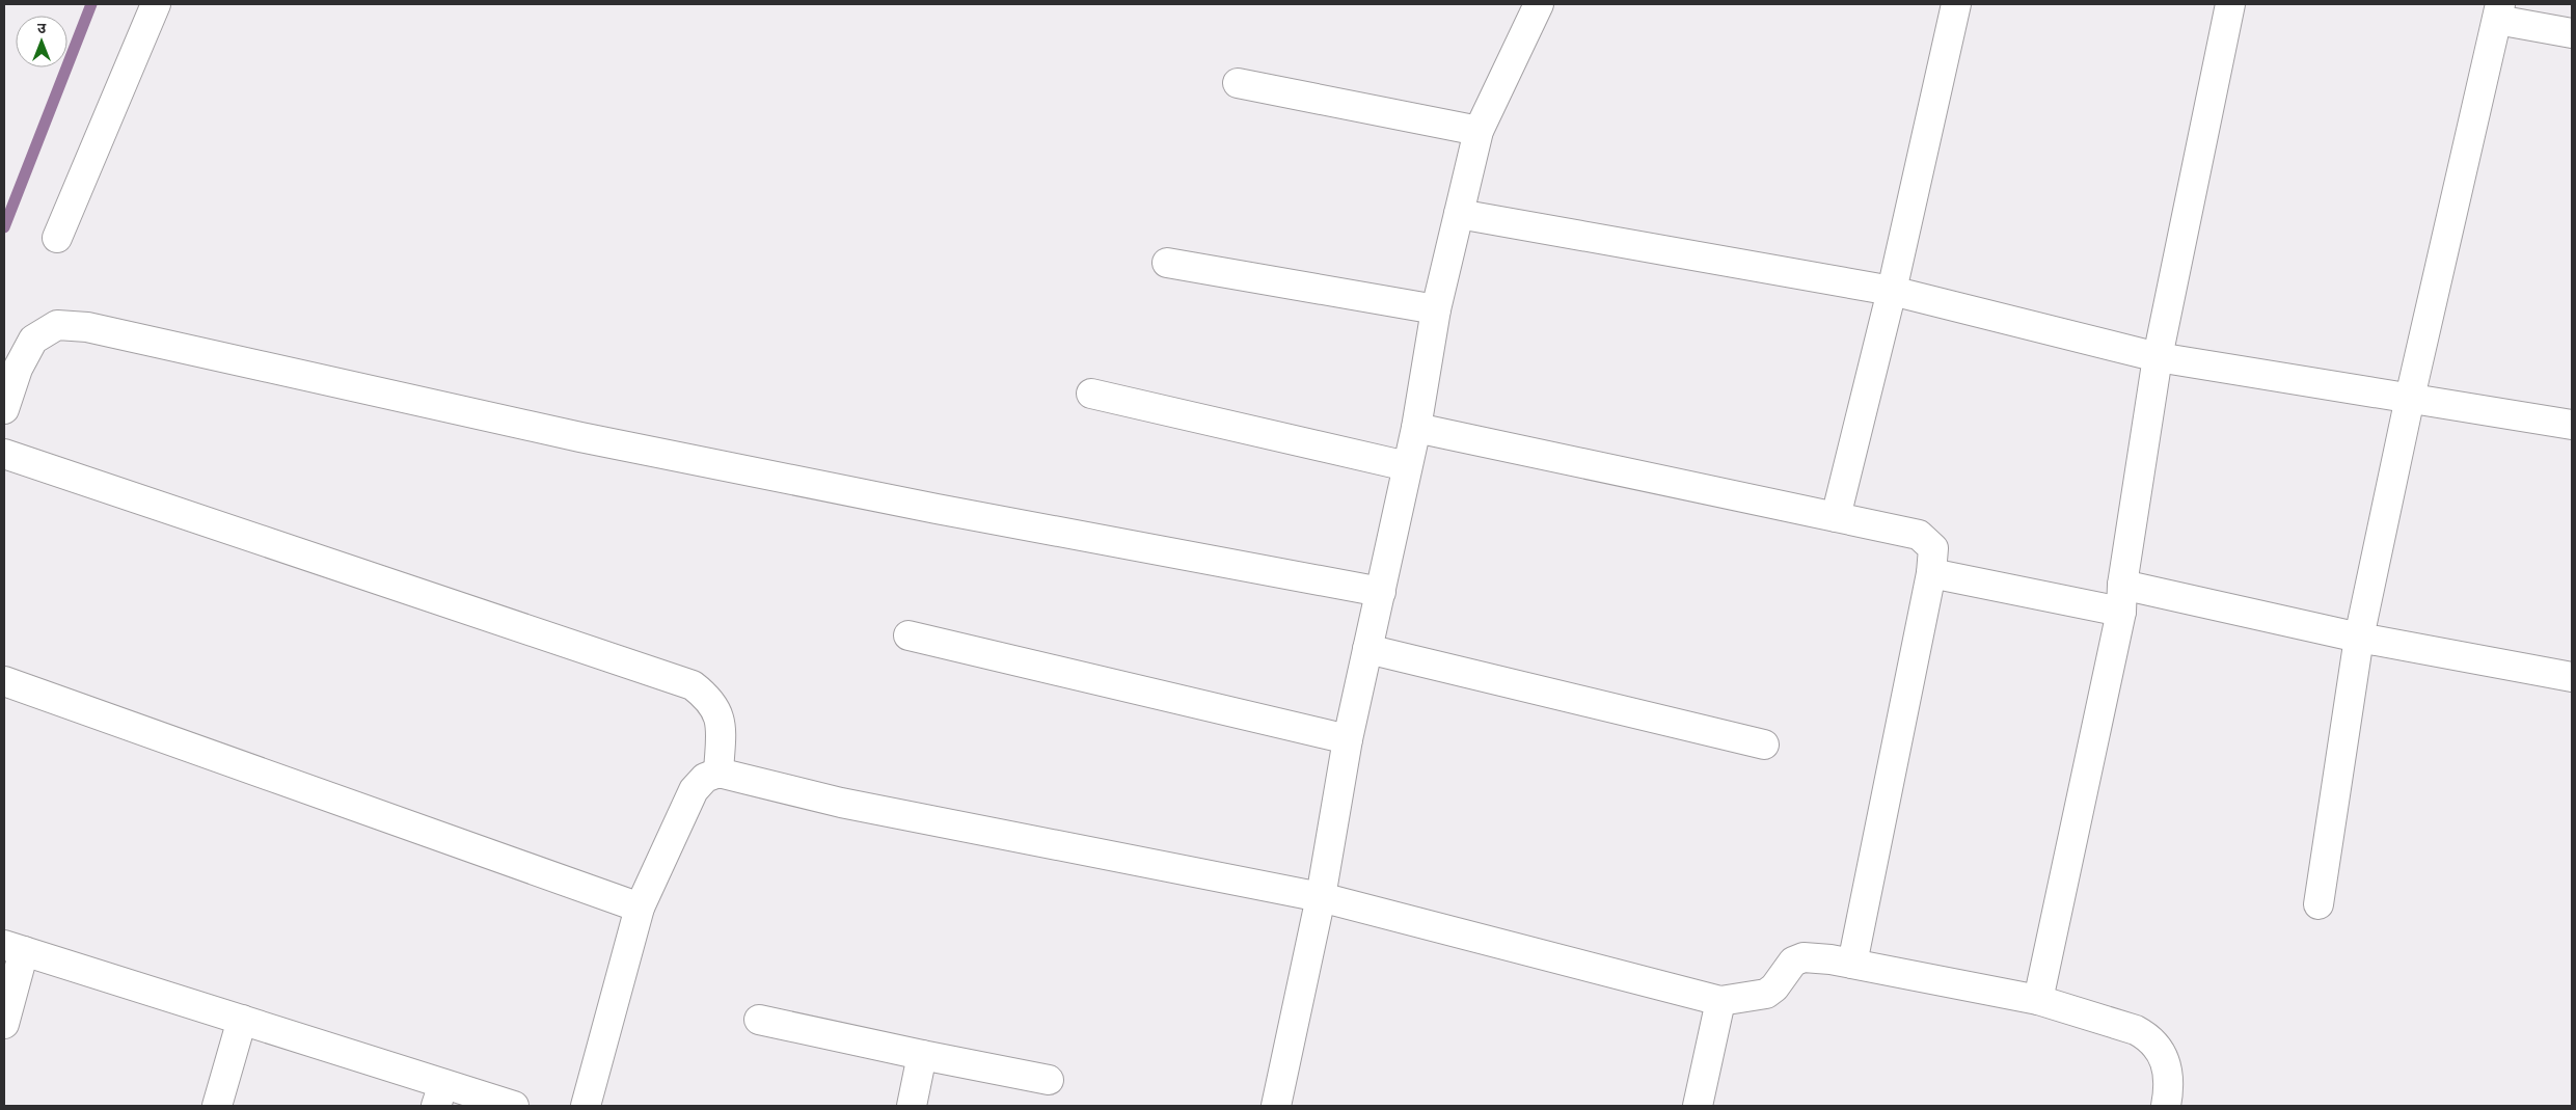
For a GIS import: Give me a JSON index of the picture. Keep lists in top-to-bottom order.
{
  "north": "top"
}
